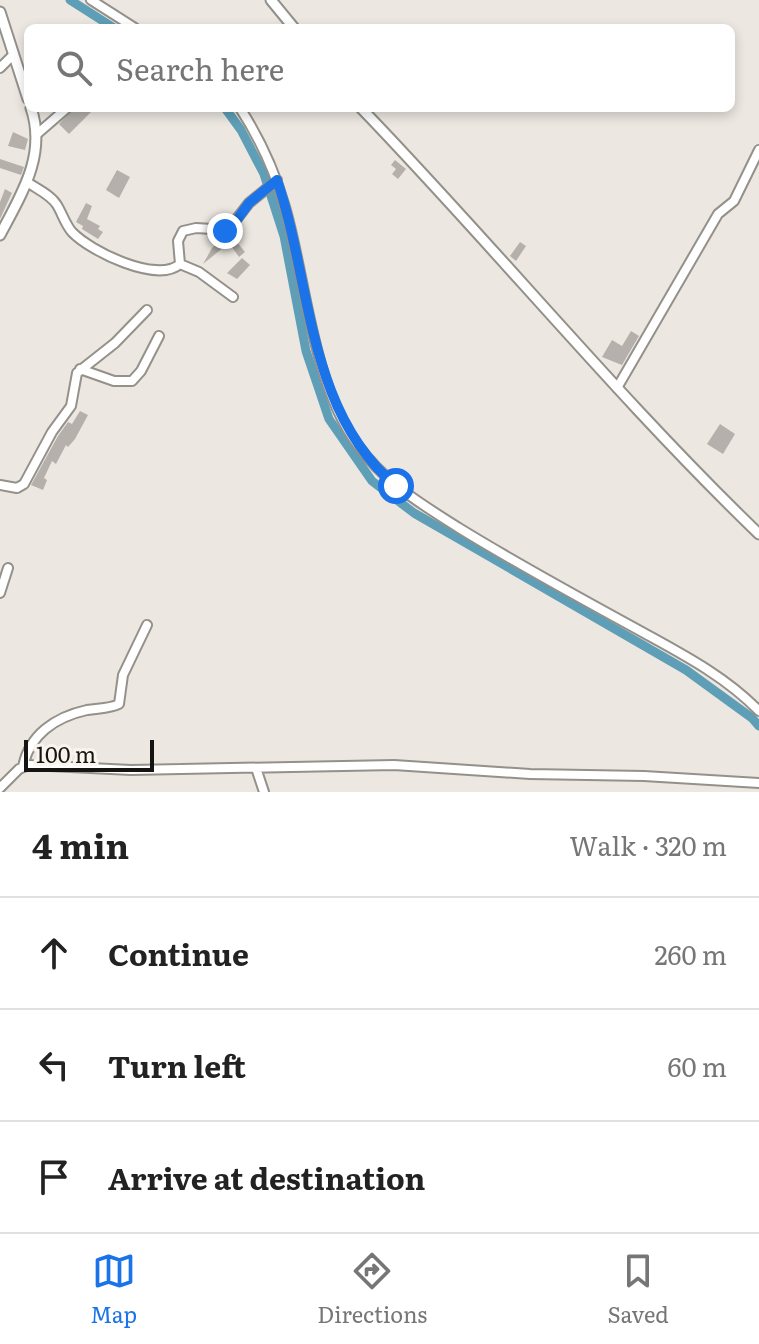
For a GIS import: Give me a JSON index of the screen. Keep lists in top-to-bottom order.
{
  "scale_bar": "100 m",
  "page": {
    "search": "Search here",
    "scale": "100 m",
    "heading": ["4 min", "Walk · 320 m"],
    "list": [
      ["Continue", "260 m"],
      ["Turn left", "60 m"],
      "Arrive at destination"
    ],
    "nav": ["Map", "Directions", "Saved"]
  }
}
